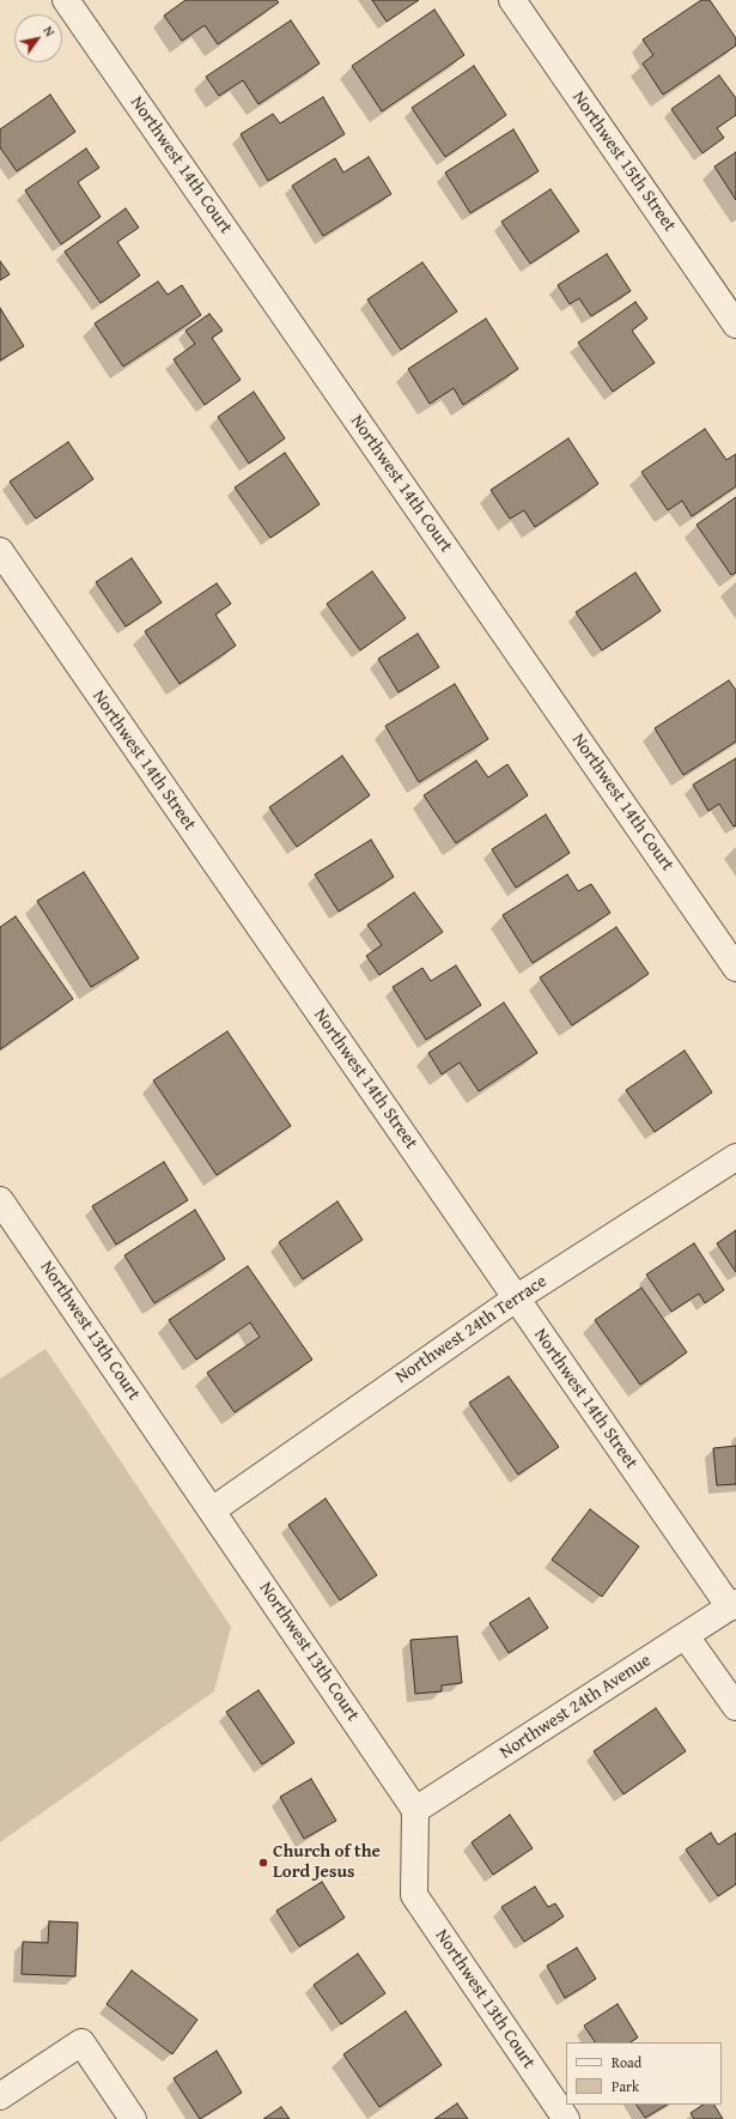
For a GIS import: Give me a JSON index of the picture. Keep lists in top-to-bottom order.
{
  "streets": {
    "street": [
      "Northwest 15th Street",
      "Northwest 14th Court",
      "Northwest 14th Street",
      "Northwest 24th Terrace",
      "Northwest 13th Court",
      "Northwest 24th Avenue"
    ]
  },
  "crossings": [
    ["Northwest 14th Street", "Northwest 24th Terrace"],
    ["Northwest 14th Street", "Northwest 24th Avenue"],
    ["Northwest 24th Terrace", "Northwest 13th Court"],
    ["Northwest 13th Court", "Northwest 24th Avenue"]
  ],
  "places": ["Church of the Lord Jesus"],
  "legend": ["Road", "Park"],
  "north": "top right"
}
